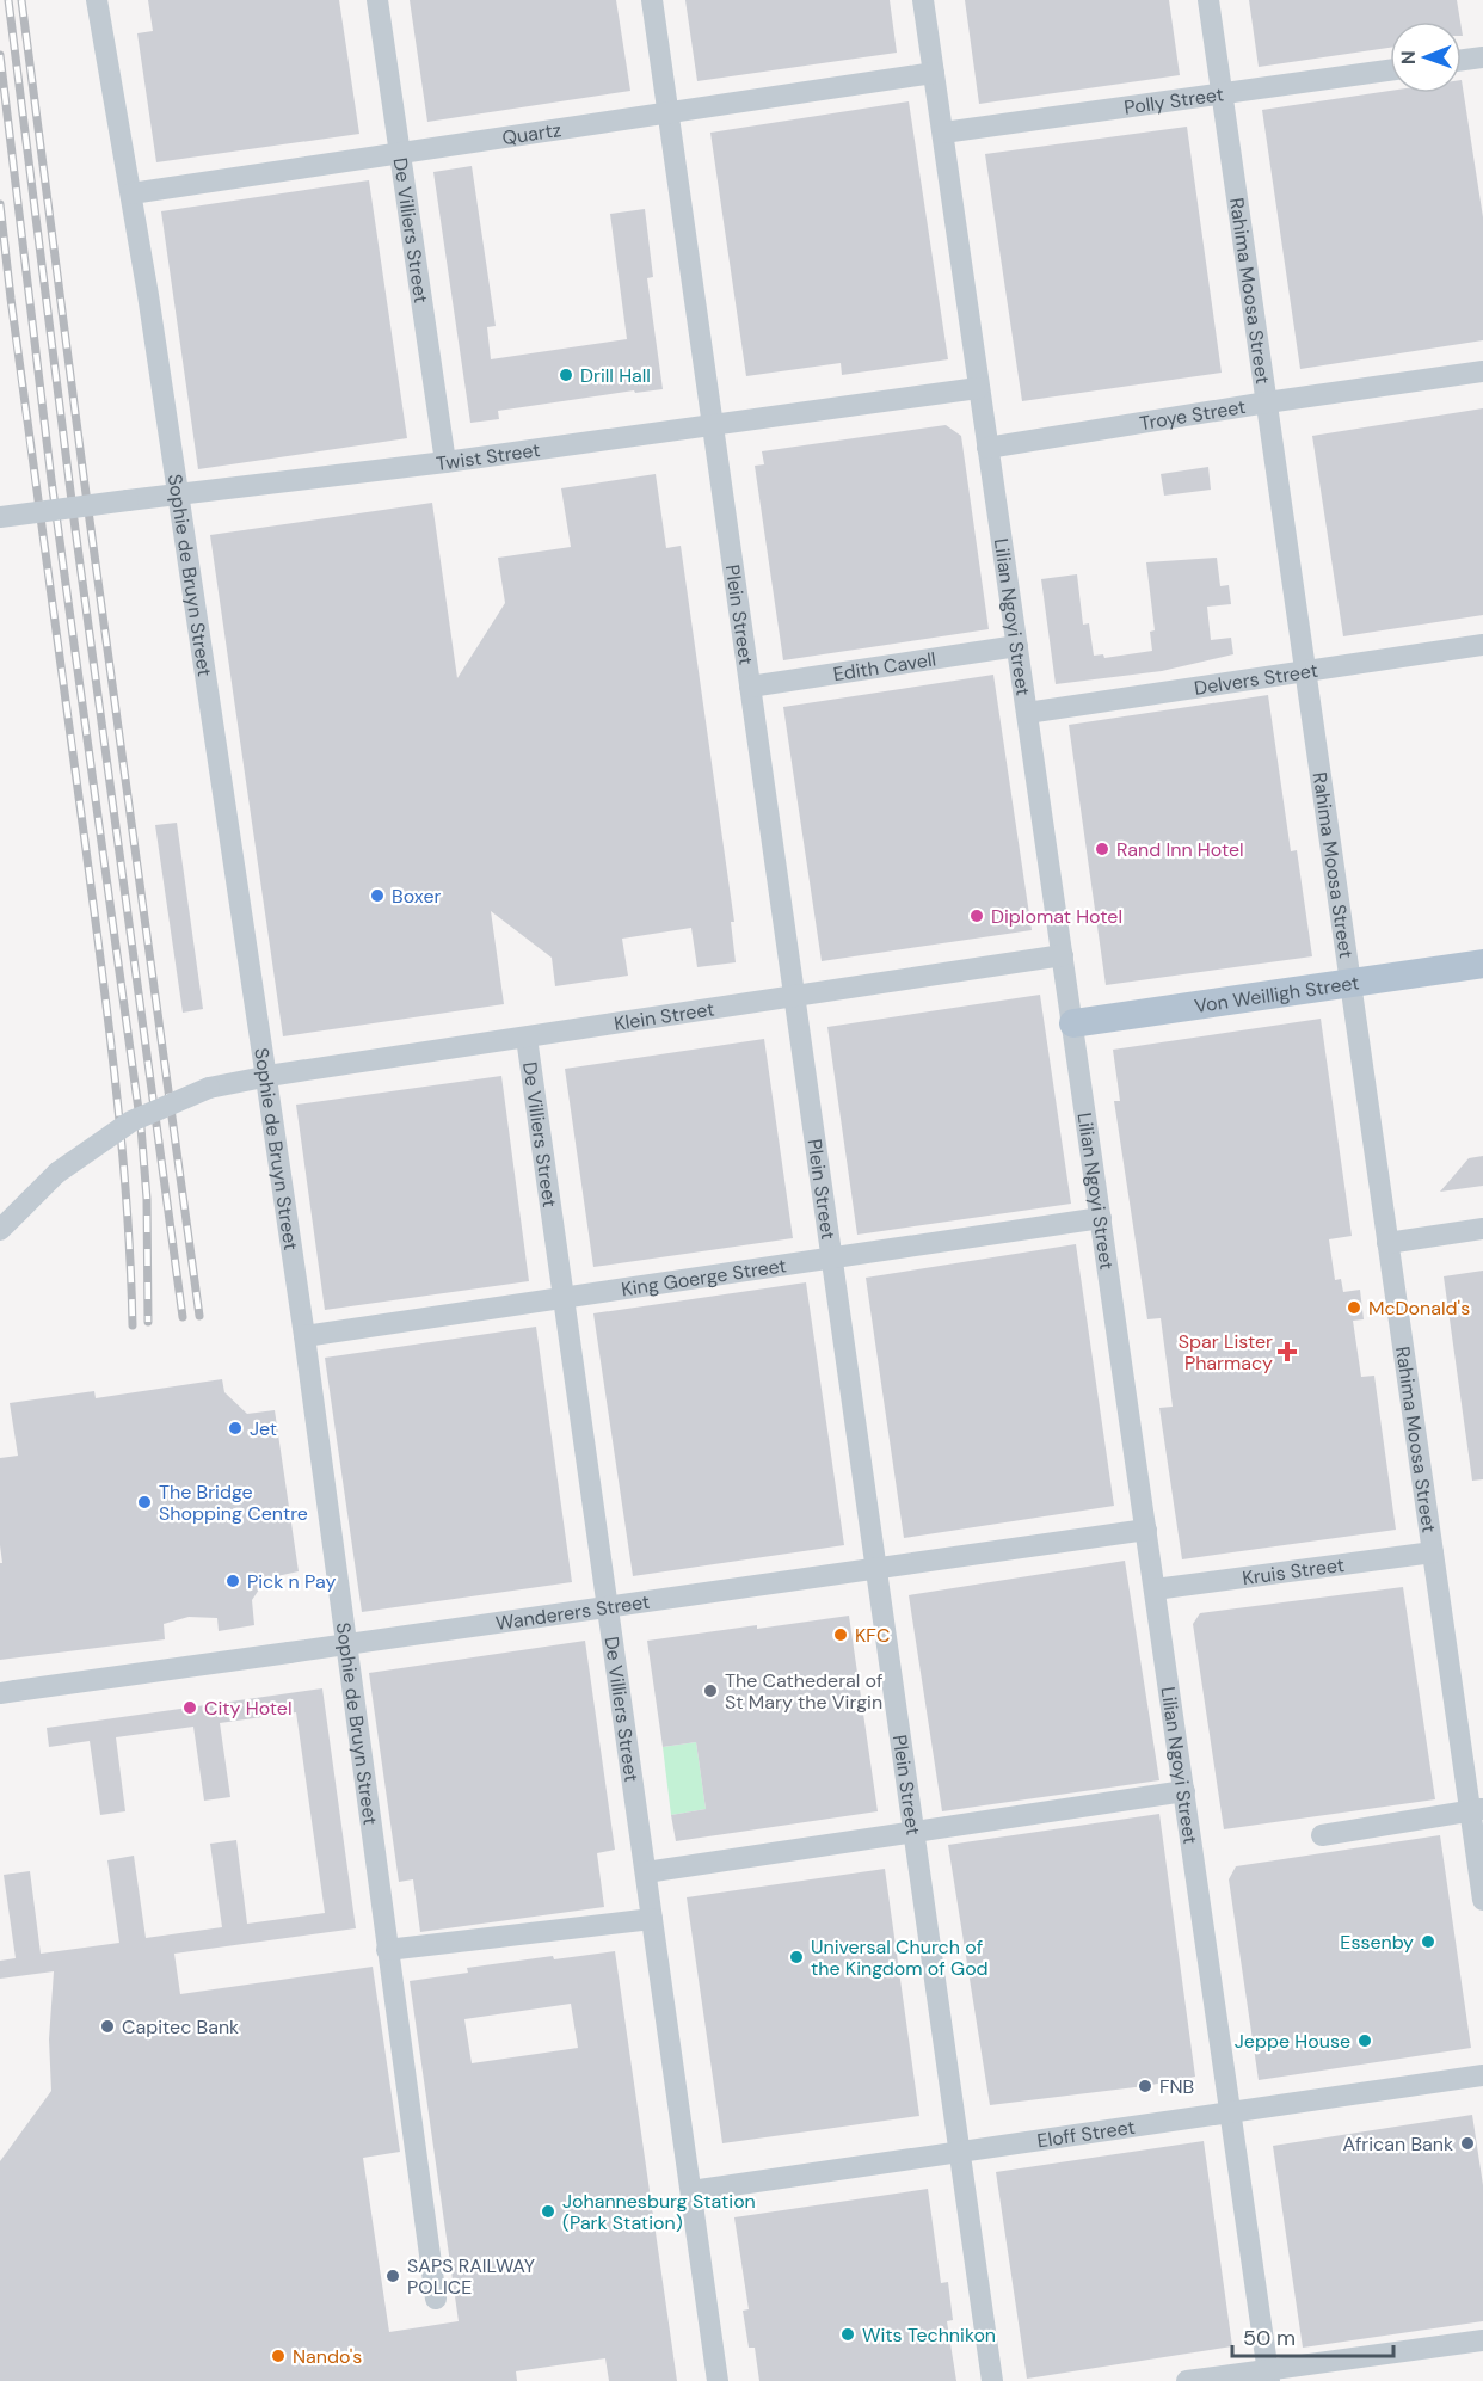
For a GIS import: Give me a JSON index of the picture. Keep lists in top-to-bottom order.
{
  "streets": {
    "main road": ["Von Weilligh Street"],
    "street": [
      "Polly Street",
      "Quartz",
      "De Villiers Street",
      "Rahima Moosa Street",
      "Troye Street",
      "Twist Street",
      "Sophie de Bruyn Street",
      "Plein Street",
      "Lilian Ngoyi Street",
      "Edith Cavell",
      "Delvers Street",
      "Klein Street",
      "King Goerge Street",
      "Kruis Street",
      "Wanderers Street",
      "Eloff Street"
    ]
  },
  "crossings": [
    ["Polly Street", "Rahima Moosa Street"],
    ["Polly Street", "Lilian Ngoyi Street"],
    ["Quartz", "De Villiers Street"],
    ["Quartz", "Sophie de Bruyn Street"],
    ["Quartz", "Plein Street"],
    ["Quartz", "Lilian Ngoyi Street"],
    ["De Villiers Street", "Twist Street"],
    ["De Villiers Street", "Klein Street"],
    ["De Villiers Street", "King Goerge Street"],
    ["De Villiers Street", "Wanderers Street"],
    ["De Villiers Street", "Eloff Street"],
    ["Rahima Moosa Street", "Troye Street"],
    ["Rahima Moosa Street", "Delvers Street"],
    ["Rahima Moosa Street", "Von Weilligh Street"],
    ["Rahima Moosa Street", "Kruis Street"],
    ["Troye Street", "Lilian Ngoyi Street"],
    ["Twist Street", "Sophie de Bruyn Street"],
    ["Twist Street", "Plein Street"],
    ["Twist Street", "Lilian Ngoyi Street"],
    ["Sophie de Bruyn Street", "Klein Street"],
    ["Sophie de Bruyn Street", "King Goerge Street"],
    ["Sophie de Bruyn Street", "Wanderers Street"],
    ["Plein Street", "Edith Cavell"],
    ["Plein Street", "Klein Street"],
    ["Plein Street", "King Goerge Street"],
    ["Plein Street", "Wanderers Street"],
    ["Plein Street", "Eloff Street"],
    ["Lilian Ngoyi Street", "Edith Cavell"],
    ["Lilian Ngoyi Street", "Delvers Street"],
    ["Lilian Ngoyi Street", "Von Weilligh Street"],
    ["Lilian Ngoyi Street", "Klein Street"],
    ["Lilian Ngoyi Street", "King Goerge Street"],
    ["Lilian Ngoyi Street", "Kruis Street"],
    ["Lilian Ngoyi Street", "Wanderers Street"],
    ["Lilian Ngoyi Street", "Eloff Street"]
  ],
  "places": {
    "other": [
      "Drill Hall",
      "Rand Inn Hotel",
      "Boxer",
      "Diplomat Hotel",
      "McDonald's",
      "Jet",
      "The Bridge Shopping Centre",
      "Pick n Pay",
      "KFC",
      "The Cathederal of St Mary the Virgin",
      "City Hotel",
      "Essenby",
      "Universal Church of the Kingdom of God",
      "Capitec Bank",
      "Jeppe House",
      "FNB",
      "African Bank",
      "Johannesburg Station (Park Station)",
      "SAPS RAILWAY POLICE",
      "Wits Technikon",
      "Nando's"
    ],
    "health": ["Spar Lister Pharmacy"]
  },
  "scale_bar": "50 m",
  "north": "left"
}
